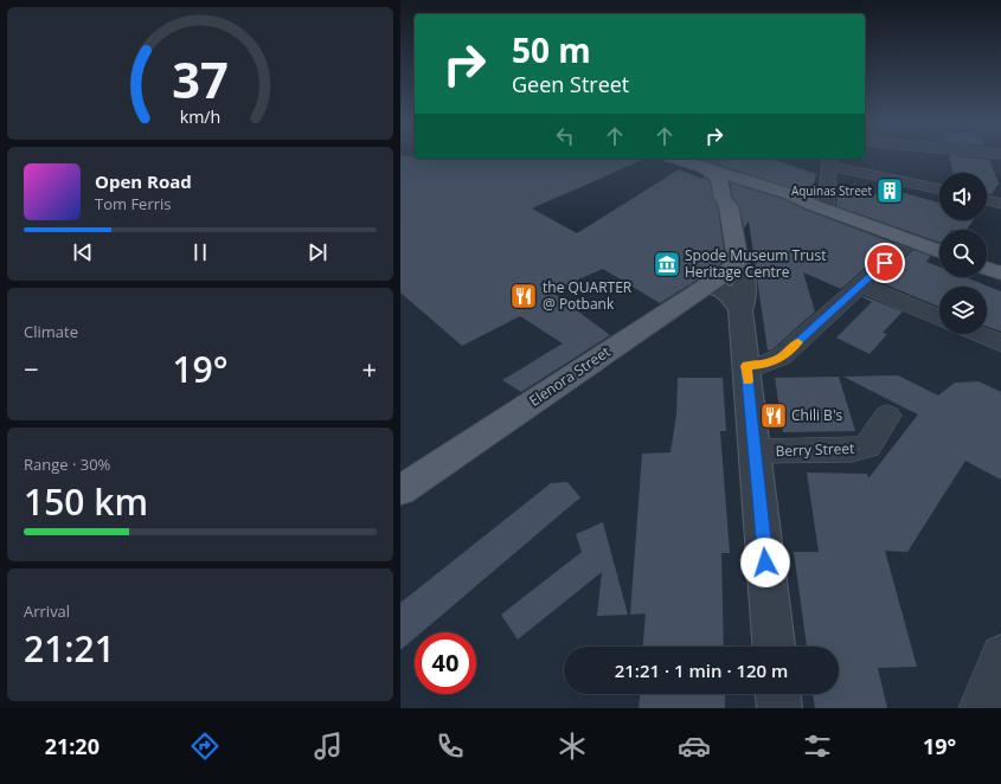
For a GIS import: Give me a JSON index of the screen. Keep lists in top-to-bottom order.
{
  "streets": {
    "main road": ["Elenora Street"],
    "street": ["Berry Street"]
  },
  "places": {
    "building": ["Aquinas Street"],
    "museum": ["Spode Museum Trust Heritage Centre"],
    "restaurant": ["the QUARTER @ Potbank", "Chili B's"]
  },
  "page": {
    "turn": ["50 m", "Geen Street"],
    "song": ["Open Road", "Tom Ferris"],
    "tile": [
      "Climate",
      ["Range · 30%", "150 km"],
      ["Arrival", "21:21"]
    ],
    "heat": ["−", "19°", "+"],
    "limit": "40",
    "trip": "21:21 · 1 min · 120 m",
    "tabs": ["21:20", "19°"],
    "gauge": ["37", "km/h"]
  }
}
